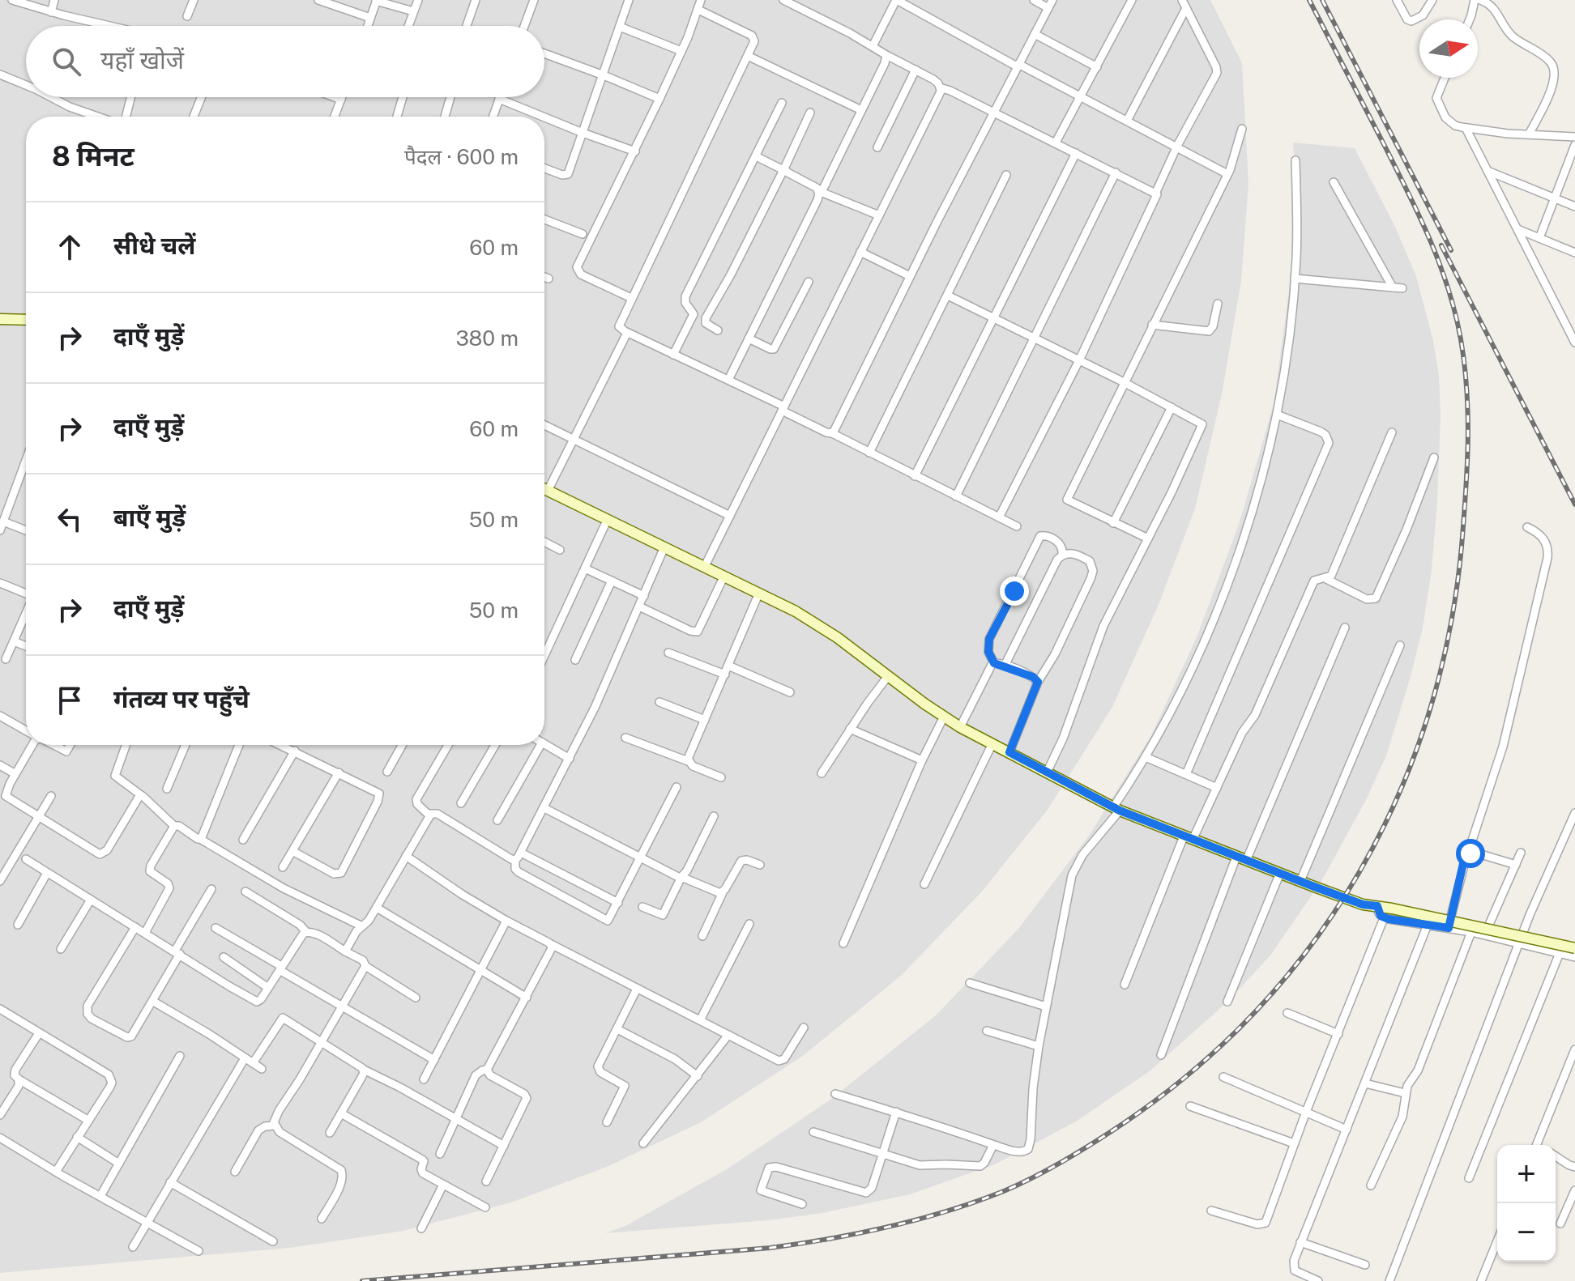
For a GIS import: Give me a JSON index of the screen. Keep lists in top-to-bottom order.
{
  "north": "right",
  "page": {
    "search": "यहाँ खोजें",
    "heading": ["8 मिनट", "पैदल · 600 m"],
    "list": [
      ["सीधे चलें", "60 m"],
      ["दाएँ मुड़ें", "380 m"],
      ["दाएँ मुड़ें", "60 m"],
      ["बाएँ मुड़ें", "50 m"],
      ["दाएँ मुड़ें", "50 m"],
      "गंतव्य पर पहुँचे"
    ],
    "map_buttons": ["+", "−"]
  }
}
